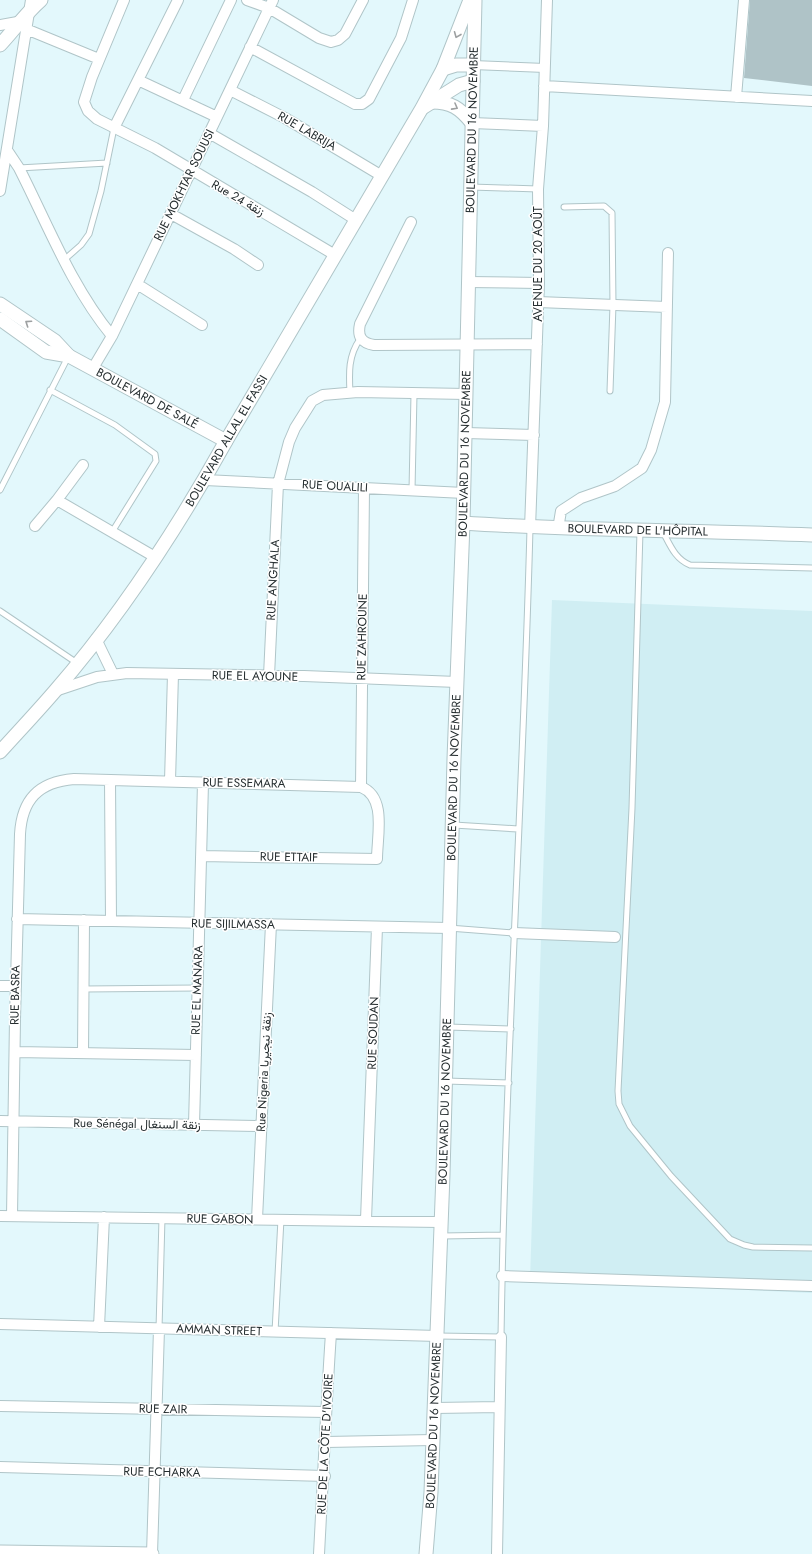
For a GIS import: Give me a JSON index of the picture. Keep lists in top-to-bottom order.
{
  "streets": {
    "street": [
      "BOULEVARD DU 16 NOVEMBRE",
      "RUE LABRIJA",
      "RUE MOKHTAR SOUUSI",
      "Rue 24 زنقة",
      "AVENUE DU 20 AOÛT",
      "BOULEVARD DE SALÉ",
      "BOULEVARD ALLAL EL FASSI",
      "RUE OUALILI",
      "BOULEVARD DE L'HÔPITAL",
      "RUE ANGHALA",
      "RUE ZAHROUNE",
      "RUE EL AYOUNE",
      "RUE ESSEMARA",
      "RUE ETTAIF",
      "RUE SIJILMASSA",
      "RUE EL MANARA",
      "RUE BASRA",
      "RUE SOUDAN",
      "Rue Nigeria زنقة نيجيريا",
      "Rue Sénégal زنقة السنغال",
      "RUE GABON",
      "AMMAN STREET",
      "RUE ZAIR",
      "RUE DE LA CÔTE D'IVOIRE",
      "RUE ECHARKA"
    ]
  },
  "crossings": [
    ["BOULEVARD DU 16 NOVEMBRE", "BOULEVARD ALLAL EL FASSI"],
    ["BOULEVARD DU 16 NOVEMBRE", "RUE OUALILI"],
    ["BOULEVARD DU 16 NOVEMBRE", "BOULEVARD DE L'HÔPITAL"],
    ["BOULEVARD DU 16 NOVEMBRE", "RUE ANGHALA"],
    ["BOULEVARD DU 16 NOVEMBRE", "RUE EL AYOUNE"],
    ["BOULEVARD DU 16 NOVEMBRE", "RUE SIJILMASSA"],
    ["BOULEVARD DU 16 NOVEMBRE", "RUE GABON"],
    ["BOULEVARD DU 16 NOVEMBRE", "AMMAN STREET"],
    ["RUE LABRIJA", "RUE MOKHTAR SOUUSI"],
    ["RUE LABRIJA", "BOULEVARD ALLAL EL FASSI"],
    ["RUE MOKHTAR SOUUSI", "Rue 24 زنقة"],
    ["RUE MOKHTAR SOUUSI", "BOULEVARD DE SALÉ"],
    ["Rue 24 زنقة", "BOULEVARD ALLAL EL FASSI"],
    ["AVENUE DU 20 AOÛT", "BOULEVARD DE L'HÔPITAL"],
    ["BOULEVARD DE SALÉ", "BOULEVARD ALLAL EL FASSI"],
    ["BOULEVARD ALLAL EL FASSI", "RUE OUALILI"],
    ["BOULEVARD ALLAL EL FASSI", "RUE EL AYOUNE"],
    ["RUE OUALILI", "RUE ANGHALA"],
    ["RUE OUALILI", "RUE ZAHROUNE"],
    ["RUE ANGHALA", "RUE EL AYOUNE"],
    ["RUE ZAHROUNE", "RUE EL AYOUNE"],
    ["RUE ZAHROUNE", "RUE ESSEMARA"],
    ["RUE ZAHROUNE", "RUE ETTAIF"],
    ["RUE ESSEMARA", "RUE ETTAIF"],
    ["RUE ESSEMARA", "RUE EL MANARA"],
    ["RUE ESSEMARA", "RUE BASRA"],
    ["RUE ETTAIF", "RUE EL MANARA"],
    ["RUE SIJILMASSA", "RUE EL MANARA"],
    ["RUE SIJILMASSA", "RUE BASRA"],
    ["RUE SIJILMASSA", "RUE SOUDAN"],
    ["RUE SIJILMASSA", "Rue Nigeria زنقة نيجيريا"],
    ["RUE EL MANARA", "Rue Sénégal زنقة السنغال"],
    ["RUE BASRA", "Rue Sénégal زنقة السنغال"],
    ["RUE BASRA", "RUE GABON"],
    ["RUE SOUDAN", "RUE GABON"],
    ["Rue Nigeria زنقة نيجيريا", "Rue Sénégal زنقة السنغال"],
    ["Rue Nigeria زنقة نيجيريا", "RUE GABON"],
    ["AMMAN STREET", "RUE DE LA CÔTE D'IVOIRE"],
    ["RUE ZAIR", "RUE DE LA CÔTE D'IVOIRE"],
    ["RUE DE LA CÔTE D'IVOIRE", "RUE ECHARKA"]
  ]
}
